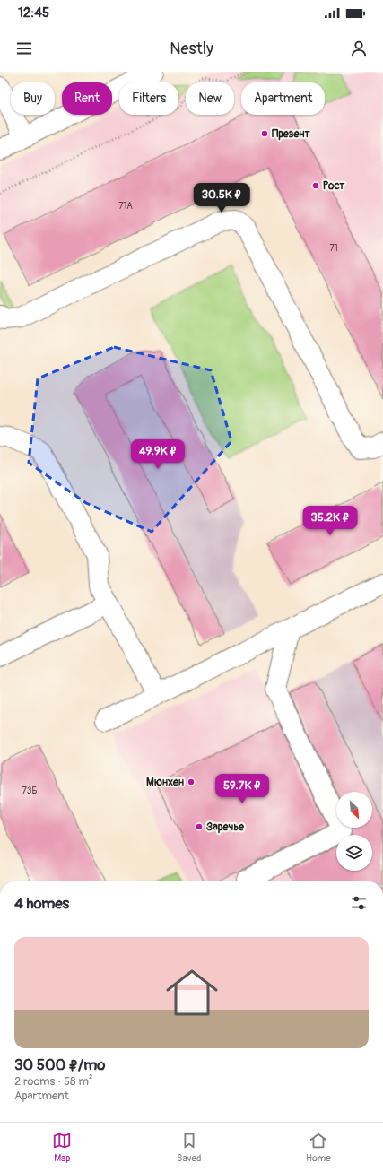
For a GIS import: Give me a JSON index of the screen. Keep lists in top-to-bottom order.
{
  "places": [
    "Презент",
    "Рост",
    "Мюнхен",
    "Заречье"
  ],
  "house_numbers": ["71А", "71", "73Б"],
  "north": "bottom right",
  "page": {
    "status": "12:45",
    "header": "Nestly",
    "chip": [
      "Buy",
      "Rent",
      "Filters",
      "New",
      "Apartment"
    ],
    "price": [
      "30.5K ₽",
      "49.9K ₽",
      "35.2K ₽",
      "59.7K ₽"
    ],
    "heading": "4 homes",
    "list": [
      {
        "name": "30 500 ₽/mo",
        "note": "2 rooms · 58 m² · Apartment"
      }
    ],
    "tabs": ["Map", "Saved", "Home"]
  }
}
